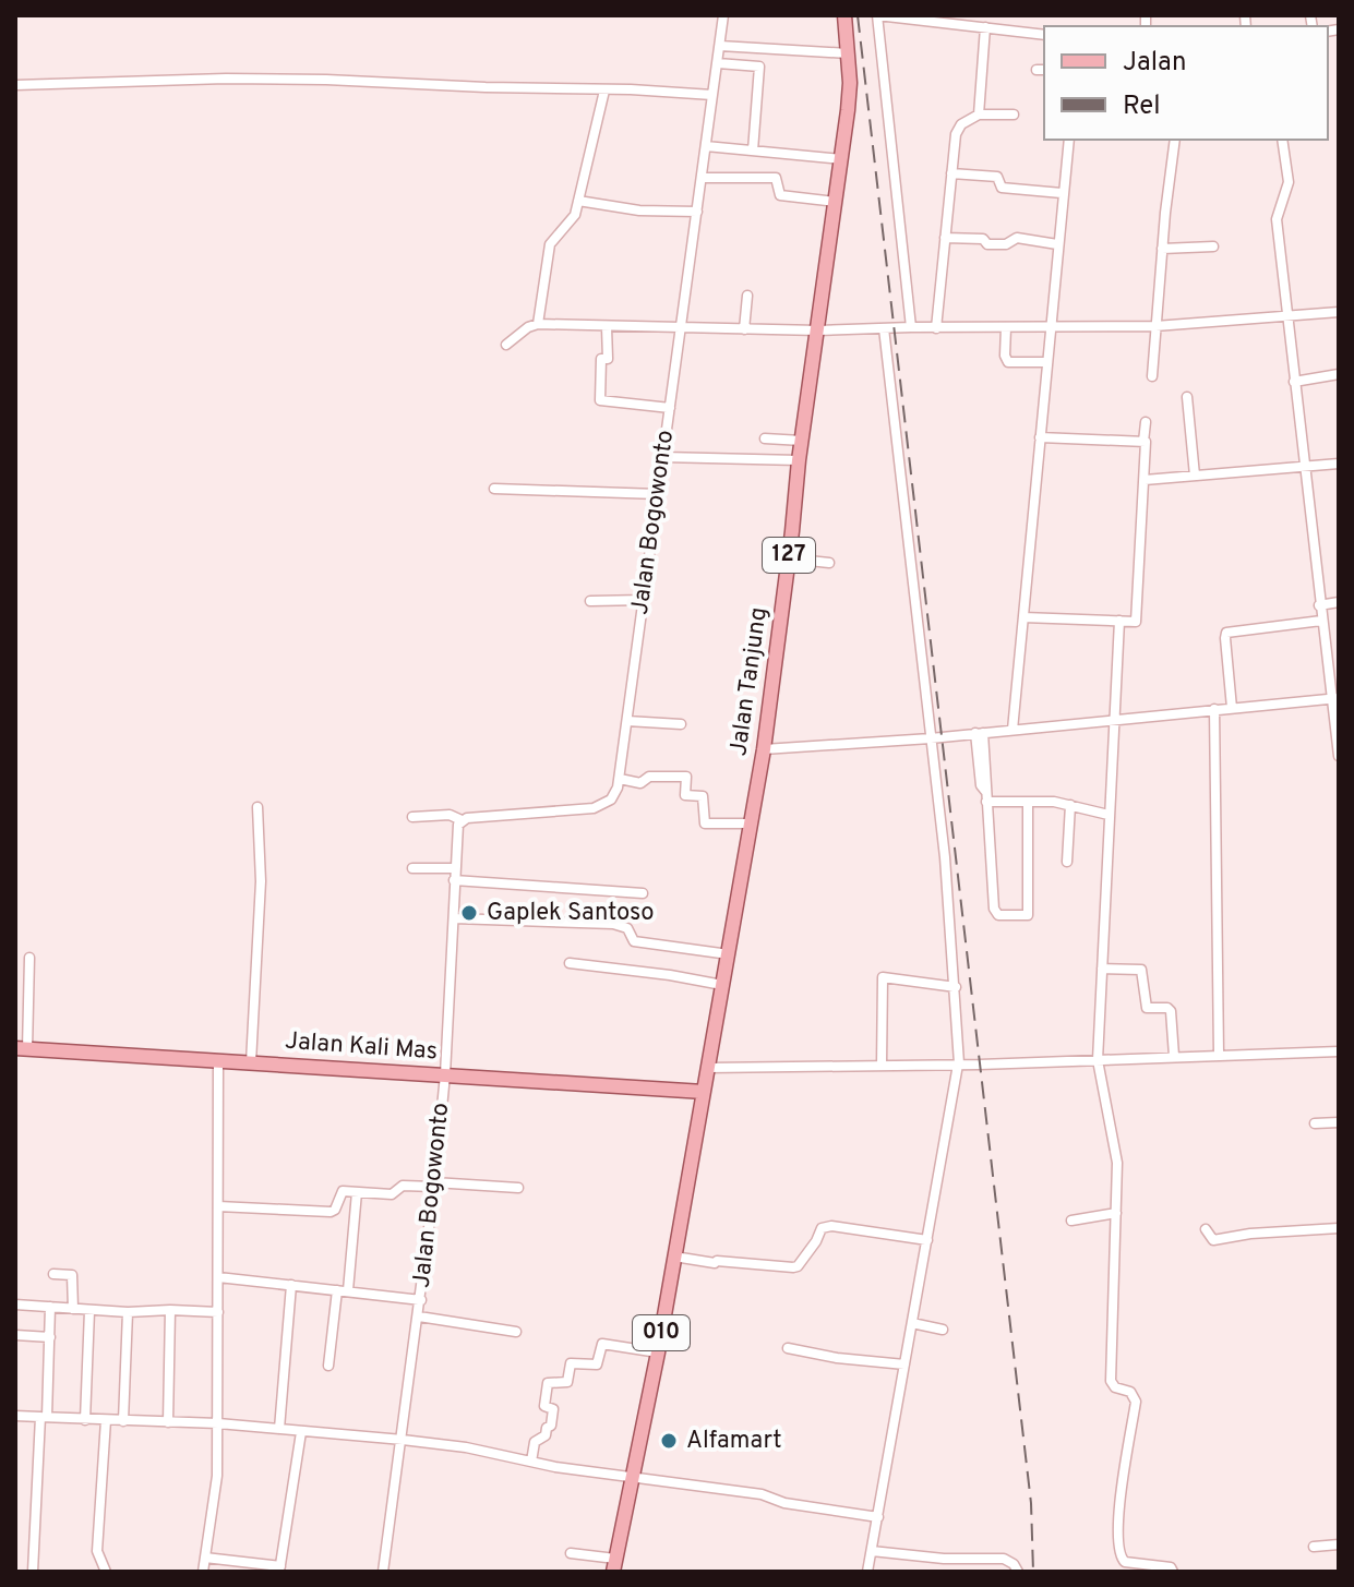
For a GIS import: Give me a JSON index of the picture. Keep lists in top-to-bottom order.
{
  "streets": {
    "main road": [
      "127",
      "Jalan Tanjung",
      "Jalan Kali Mas",
      "010"
    ],
    "street": ["Jalan Bogowonto"]
  },
  "crossings": [
    ["Jalan Bogowonto", "Jalan Kali Mas"],
    ["Jalan Tanjung", "Jalan Kali Mas"],
    ["Jalan Tanjung", "010"],
    ["Jalan Kali Mas", "010"]
  ],
  "places": ["Gaplek Santoso", "Alfamart"],
  "legend": ["Jalan", "Rel"]
}
